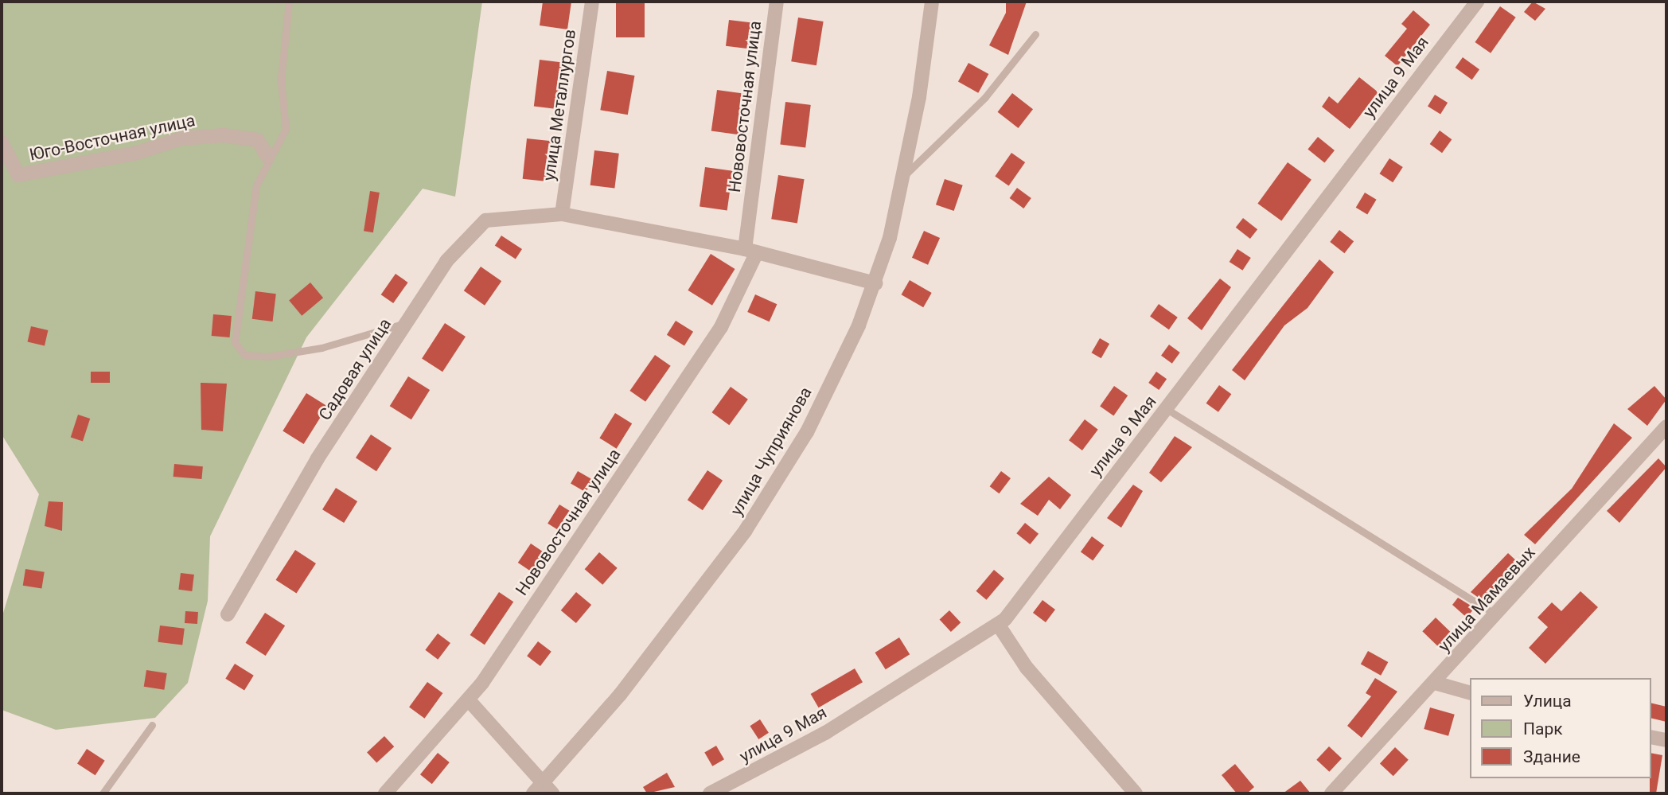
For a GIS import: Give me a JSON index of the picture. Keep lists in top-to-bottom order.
{
  "streets": {
    "street": [
      "улица 9 Мая",
      "улица Металлургов",
      "Нововосточная улица",
      "Юго-Восточная улица",
      "Садовая улица",
      "улица Чуприянова",
      "улица Мамаевых"
    ]
  },
  "crossings": [
    ["улица Металлургов", "Садовая улица"],
    ["Нововосточная улица", "Садовая улица"],
    ["Садовая улица", "улица Чуприянова"]
  ],
  "legend": ["Улица", "Парк", "Здание"]
}
